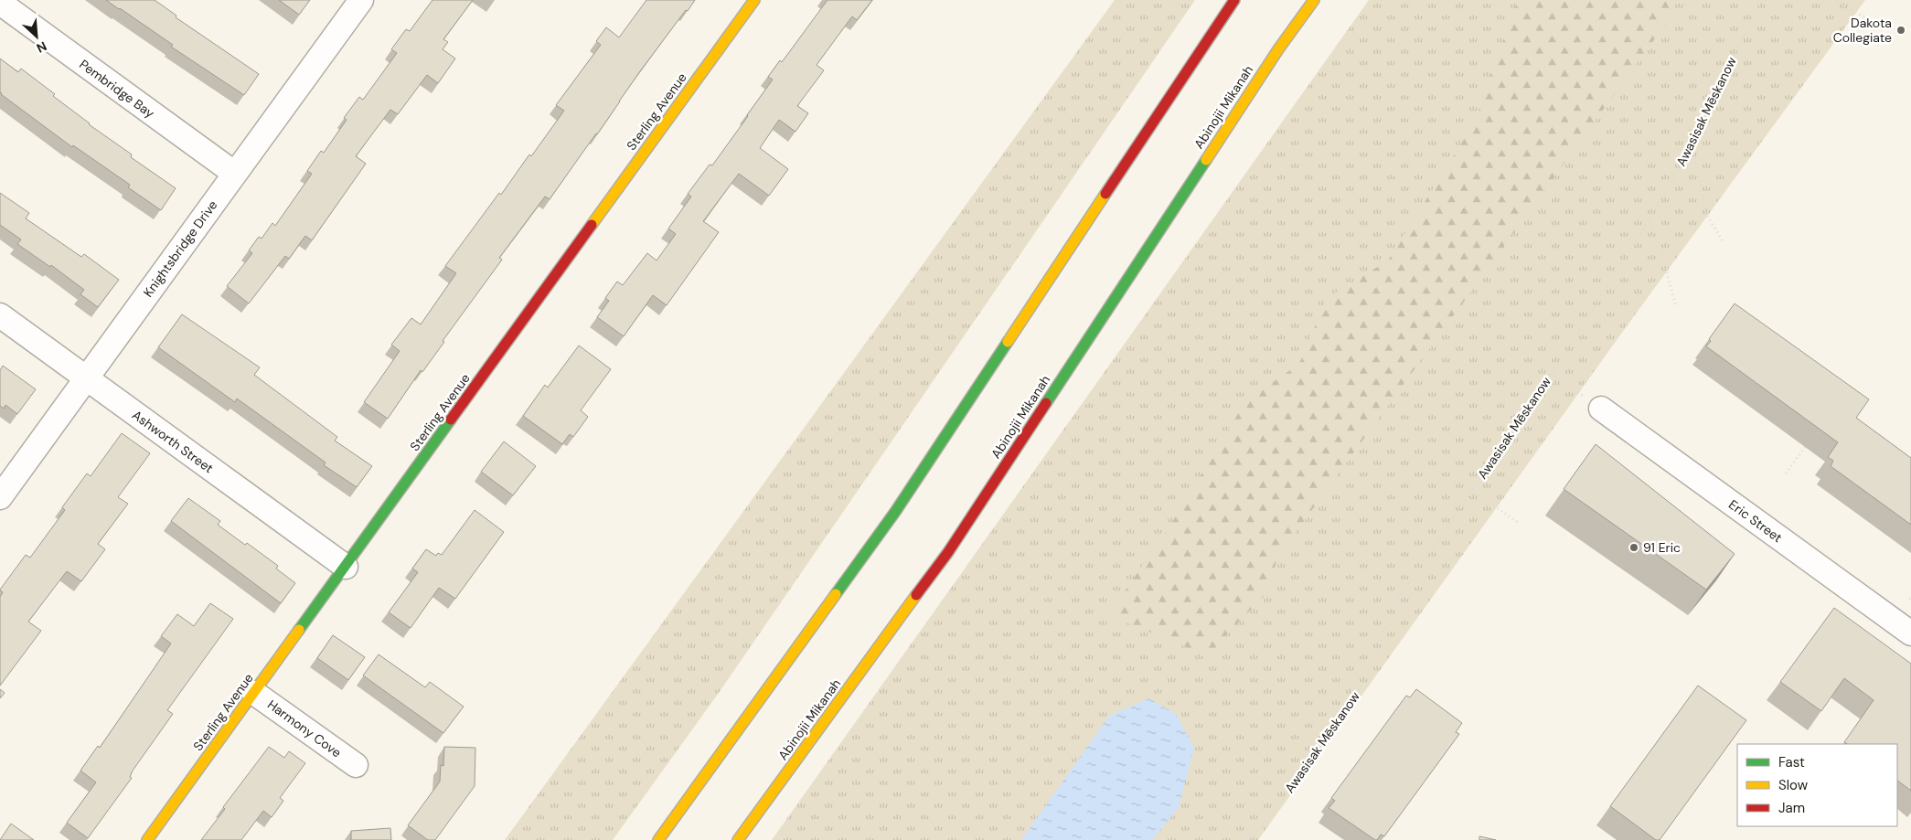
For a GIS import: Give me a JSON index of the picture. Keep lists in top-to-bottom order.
{
  "streets": {
    "main road": ["Abinojii Mikanah", "Sterling Avenue"],
    "street": [
      "Pembridge Bay",
      "Knightsbridge Drive",
      "Ashworth Street",
      "Eric Street",
      "Harmony Cove"
    ],
    "path": ["Awasisak Mēskanow"]
  },
  "crossings": [
    ["Pembridge Bay", "Knightsbridge Drive"],
    ["Sterling Avenue", "Ashworth Street"],
    ["Sterling Avenue", "Harmony Cove"],
    ["Knightsbridge Drive", "Ashworth Street"]
  ],
  "places": ["Dakota Collegiate", "91 Eric"],
  "legend": ["Fast", "Slow", "Jam"],
  "north": "bottom right"
}
